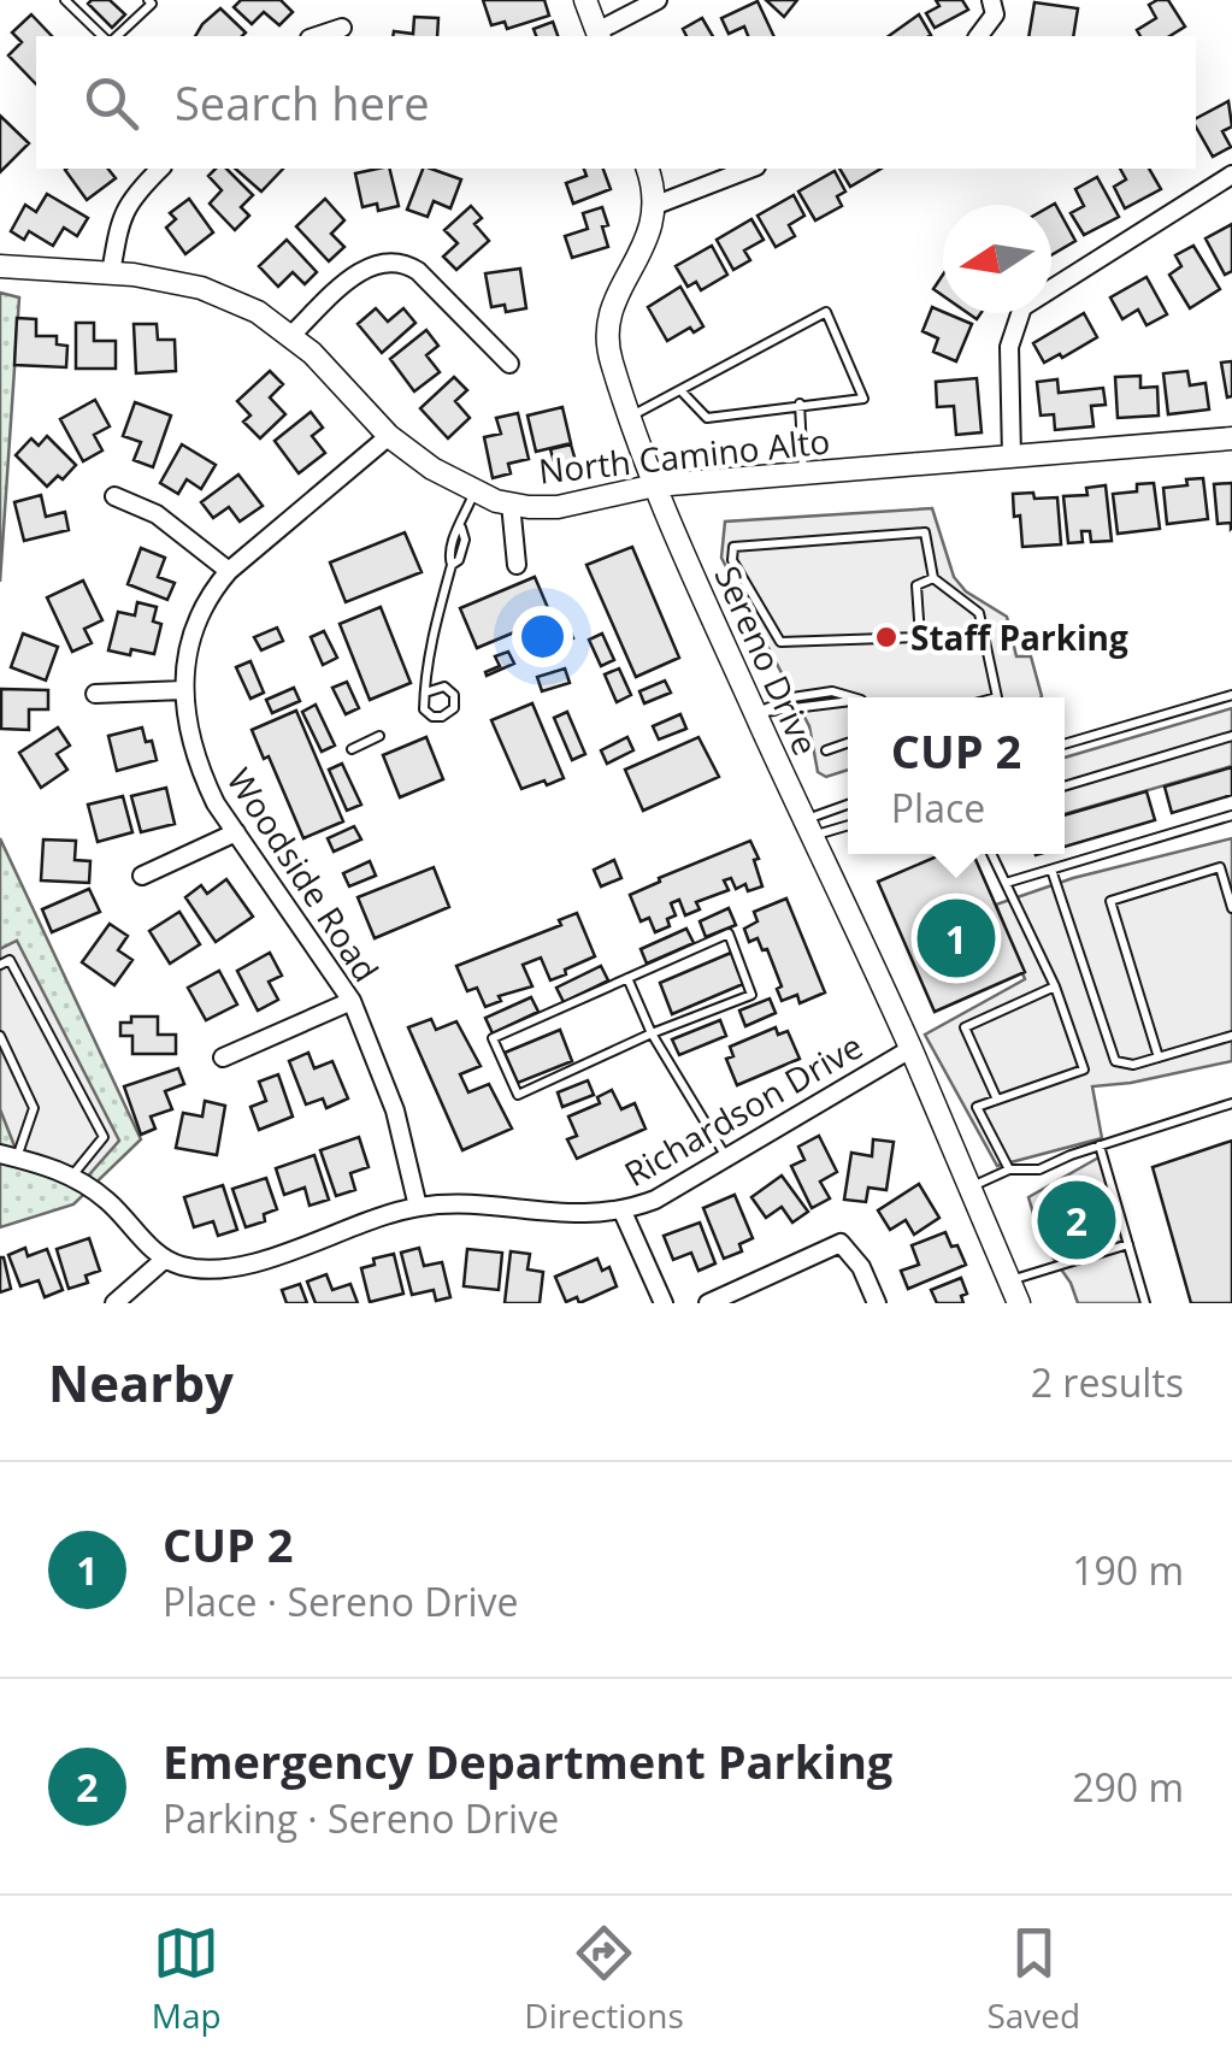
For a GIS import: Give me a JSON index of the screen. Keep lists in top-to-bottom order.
{
  "streets": {
    "street": [
      "North Camino Alto",
      "Sereno Drive",
      "Woodside Road",
      "Richardson Drive"
    ]
  },
  "crossings": [
    ["North Camino Alto", "Sereno Drive"],
    ["North Camino Alto", "Woodside Road"],
    ["Sereno Drive", "Richardson Drive"],
    ["Woodside Road", "Richardson Drive"]
  ],
  "places": ["Staff Parking"],
  "north": "left",
  "page": {
    "search": "Search here",
    "popup": ["CUP 2", "Place"],
    "pins": ["1", "2"],
    "heading": ["Nearby", "2 results"],
    "list": [
      {
        "mark": "1",
        "name": "CUP 2",
        "note": "Place · Sereno Drive",
        "value": "190 m"
      },
      {
        "mark": "2",
        "name": "Emergency Department Parking",
        "note": "Parking · Sereno Drive",
        "value": "290 m"
      }
    ],
    "nav": ["Map", "Directions", "Saved"]
  }
}
